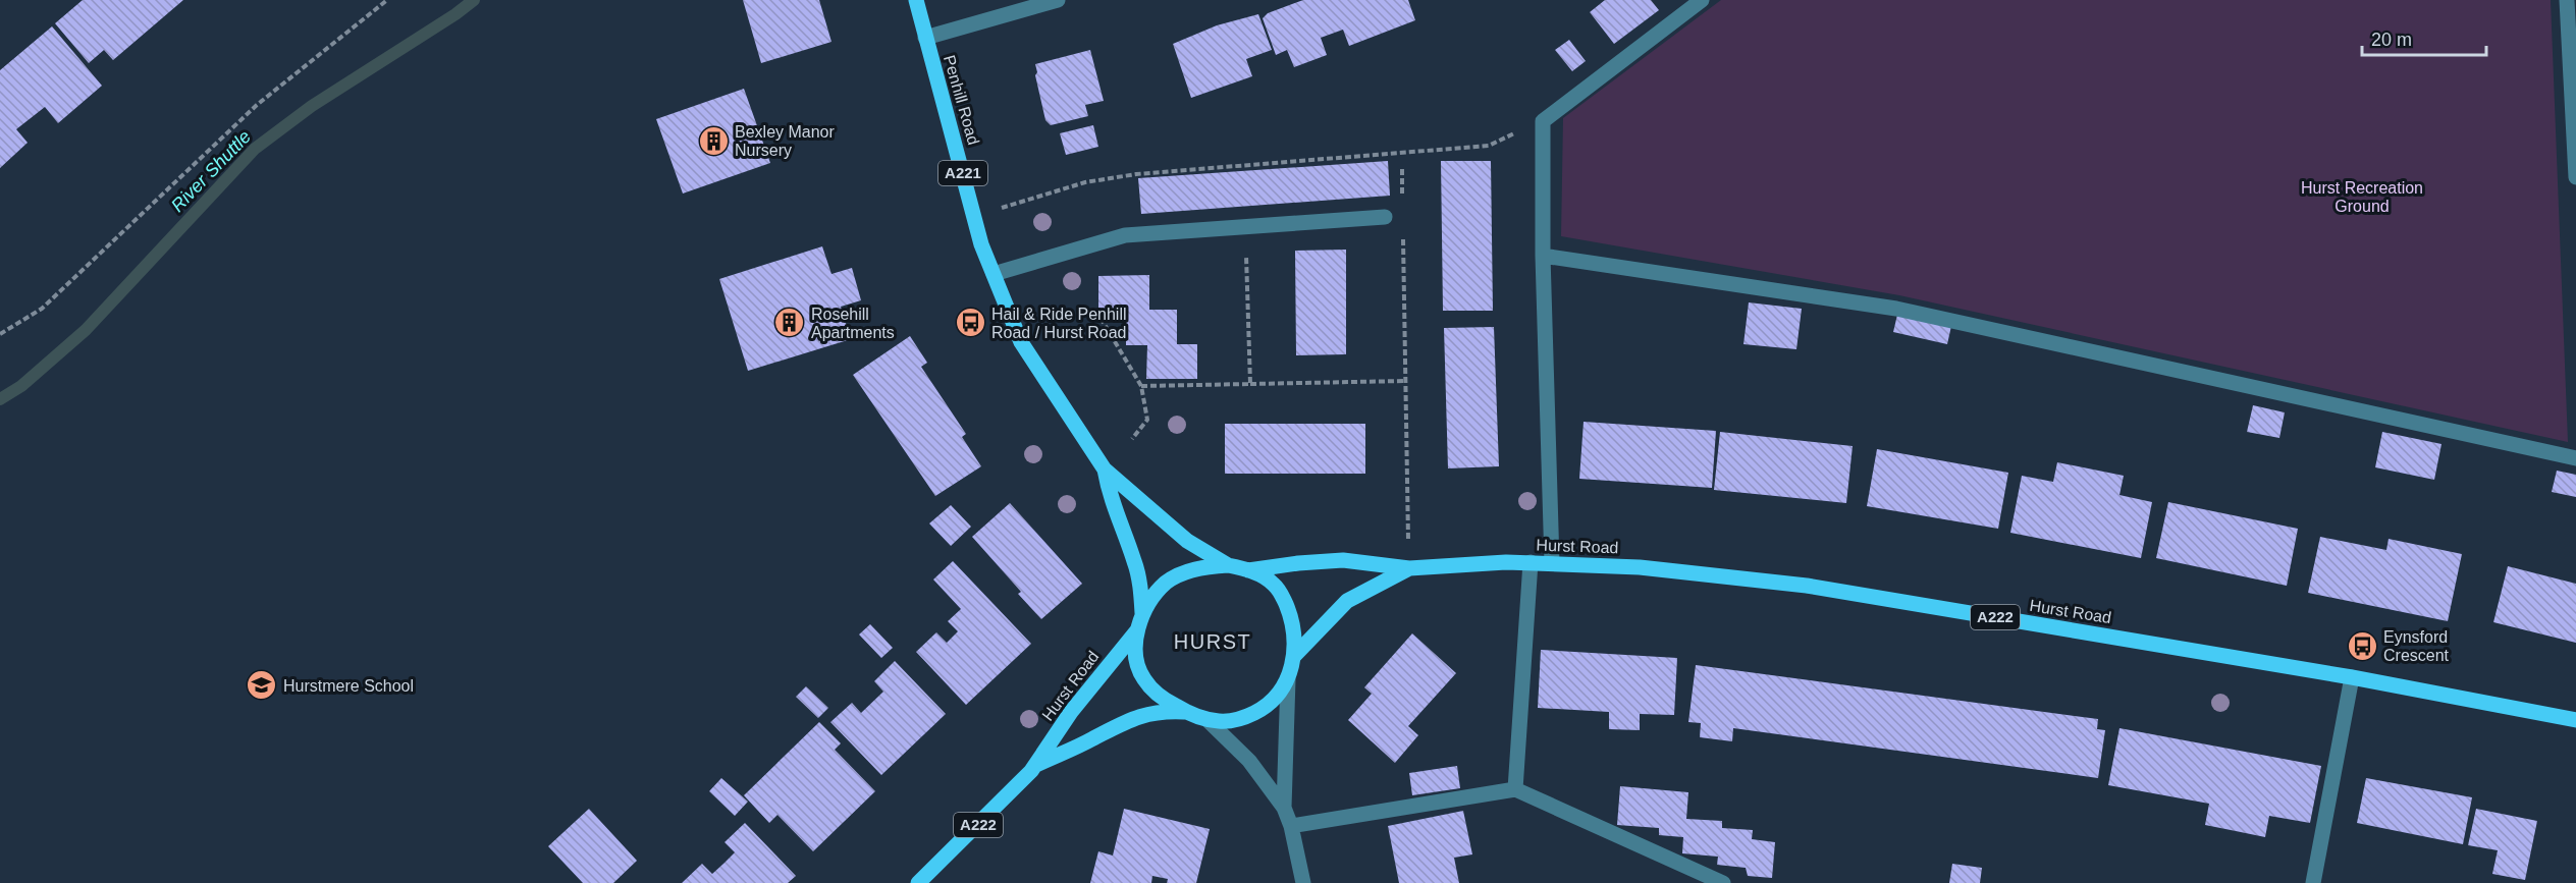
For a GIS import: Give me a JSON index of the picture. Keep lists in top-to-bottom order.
{
  "streets": {
    "main road": [
      "Penhill Road",
      "A221",
      "Hurst Road",
      "A222"
    ]
  },
  "crossings": [
    ["Penhill Road", "Hurst Road"]
  ],
  "districts": ["HURST"],
  "water": ["River Shuttle"],
  "parks": ["Hurst Recreation Ground"],
  "places": {
    "building": ["Bexley Manor Nursery", "Rosehill Apartments"],
    "bus stop": ["Hail & Ride Penhill Road / Hurst Road", "Eynsford Crescent"],
    "school or university": ["Hurstmere School"]
  },
  "scale_bar": "20 m"
}
